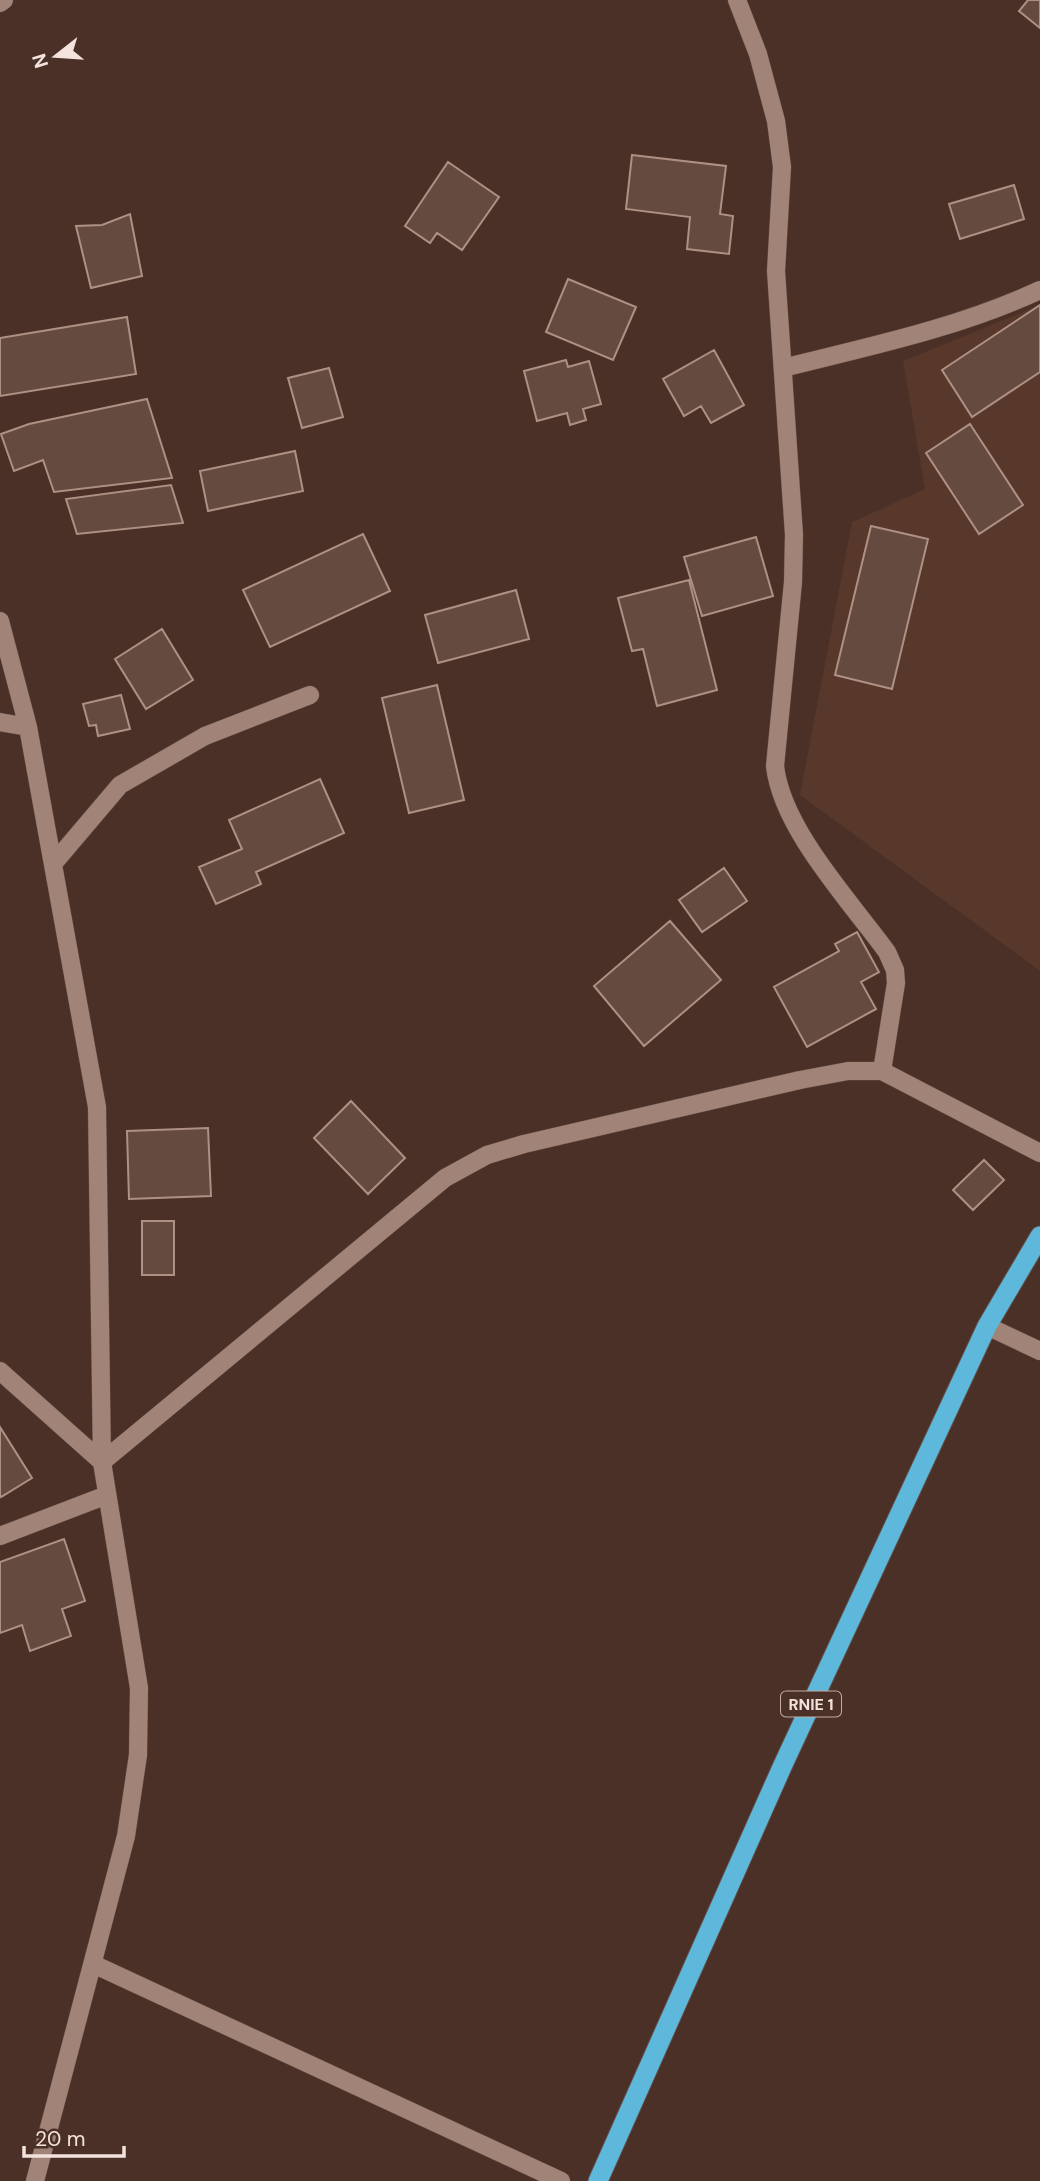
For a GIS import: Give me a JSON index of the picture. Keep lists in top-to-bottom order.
{
  "streets": {
    "highway": ["RNIE 1"]
  },
  "scale_bar": "20 m",
  "north": "left"
}
